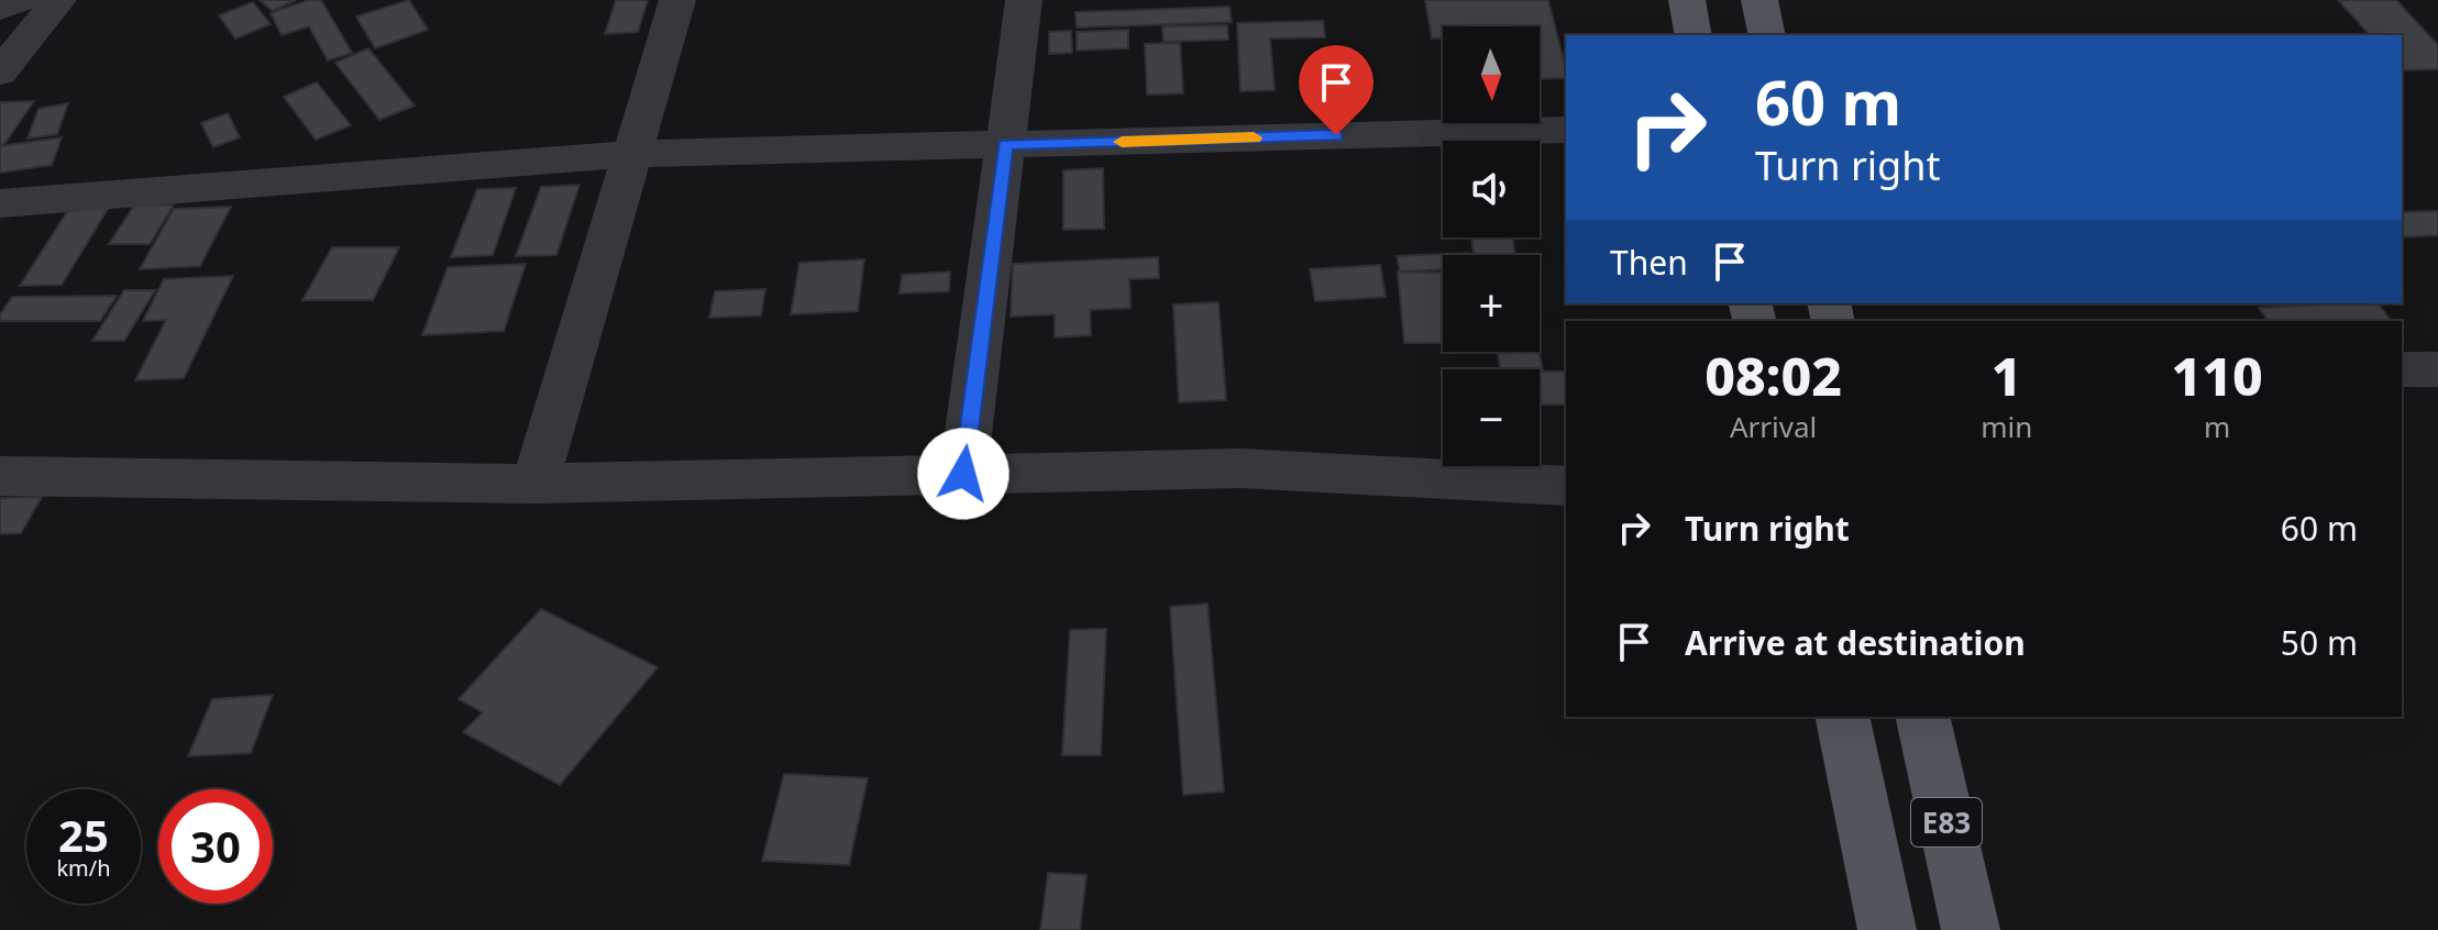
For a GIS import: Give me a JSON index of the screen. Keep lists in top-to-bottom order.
{
  "streets": {
    "main road": ["E83"]
  },
  "north": "bottom",
  "page": {
    "map_buttons": ["+", "−"],
    "turn": ["60 m", "Turn right"],
    "then": "Then",
    "eta": [
      "08:02",
      "Arrival",
      "1",
      "min",
      "110",
      "m"
    ],
    "list": [
      {
        "name": "Turn right",
        "value": "60 m"
      },
      {
        "name": "Arrive at destination",
        "value": "50 m"
      }
    ],
    "speed": "25 km/h",
    "limit": "30"
  }
}
